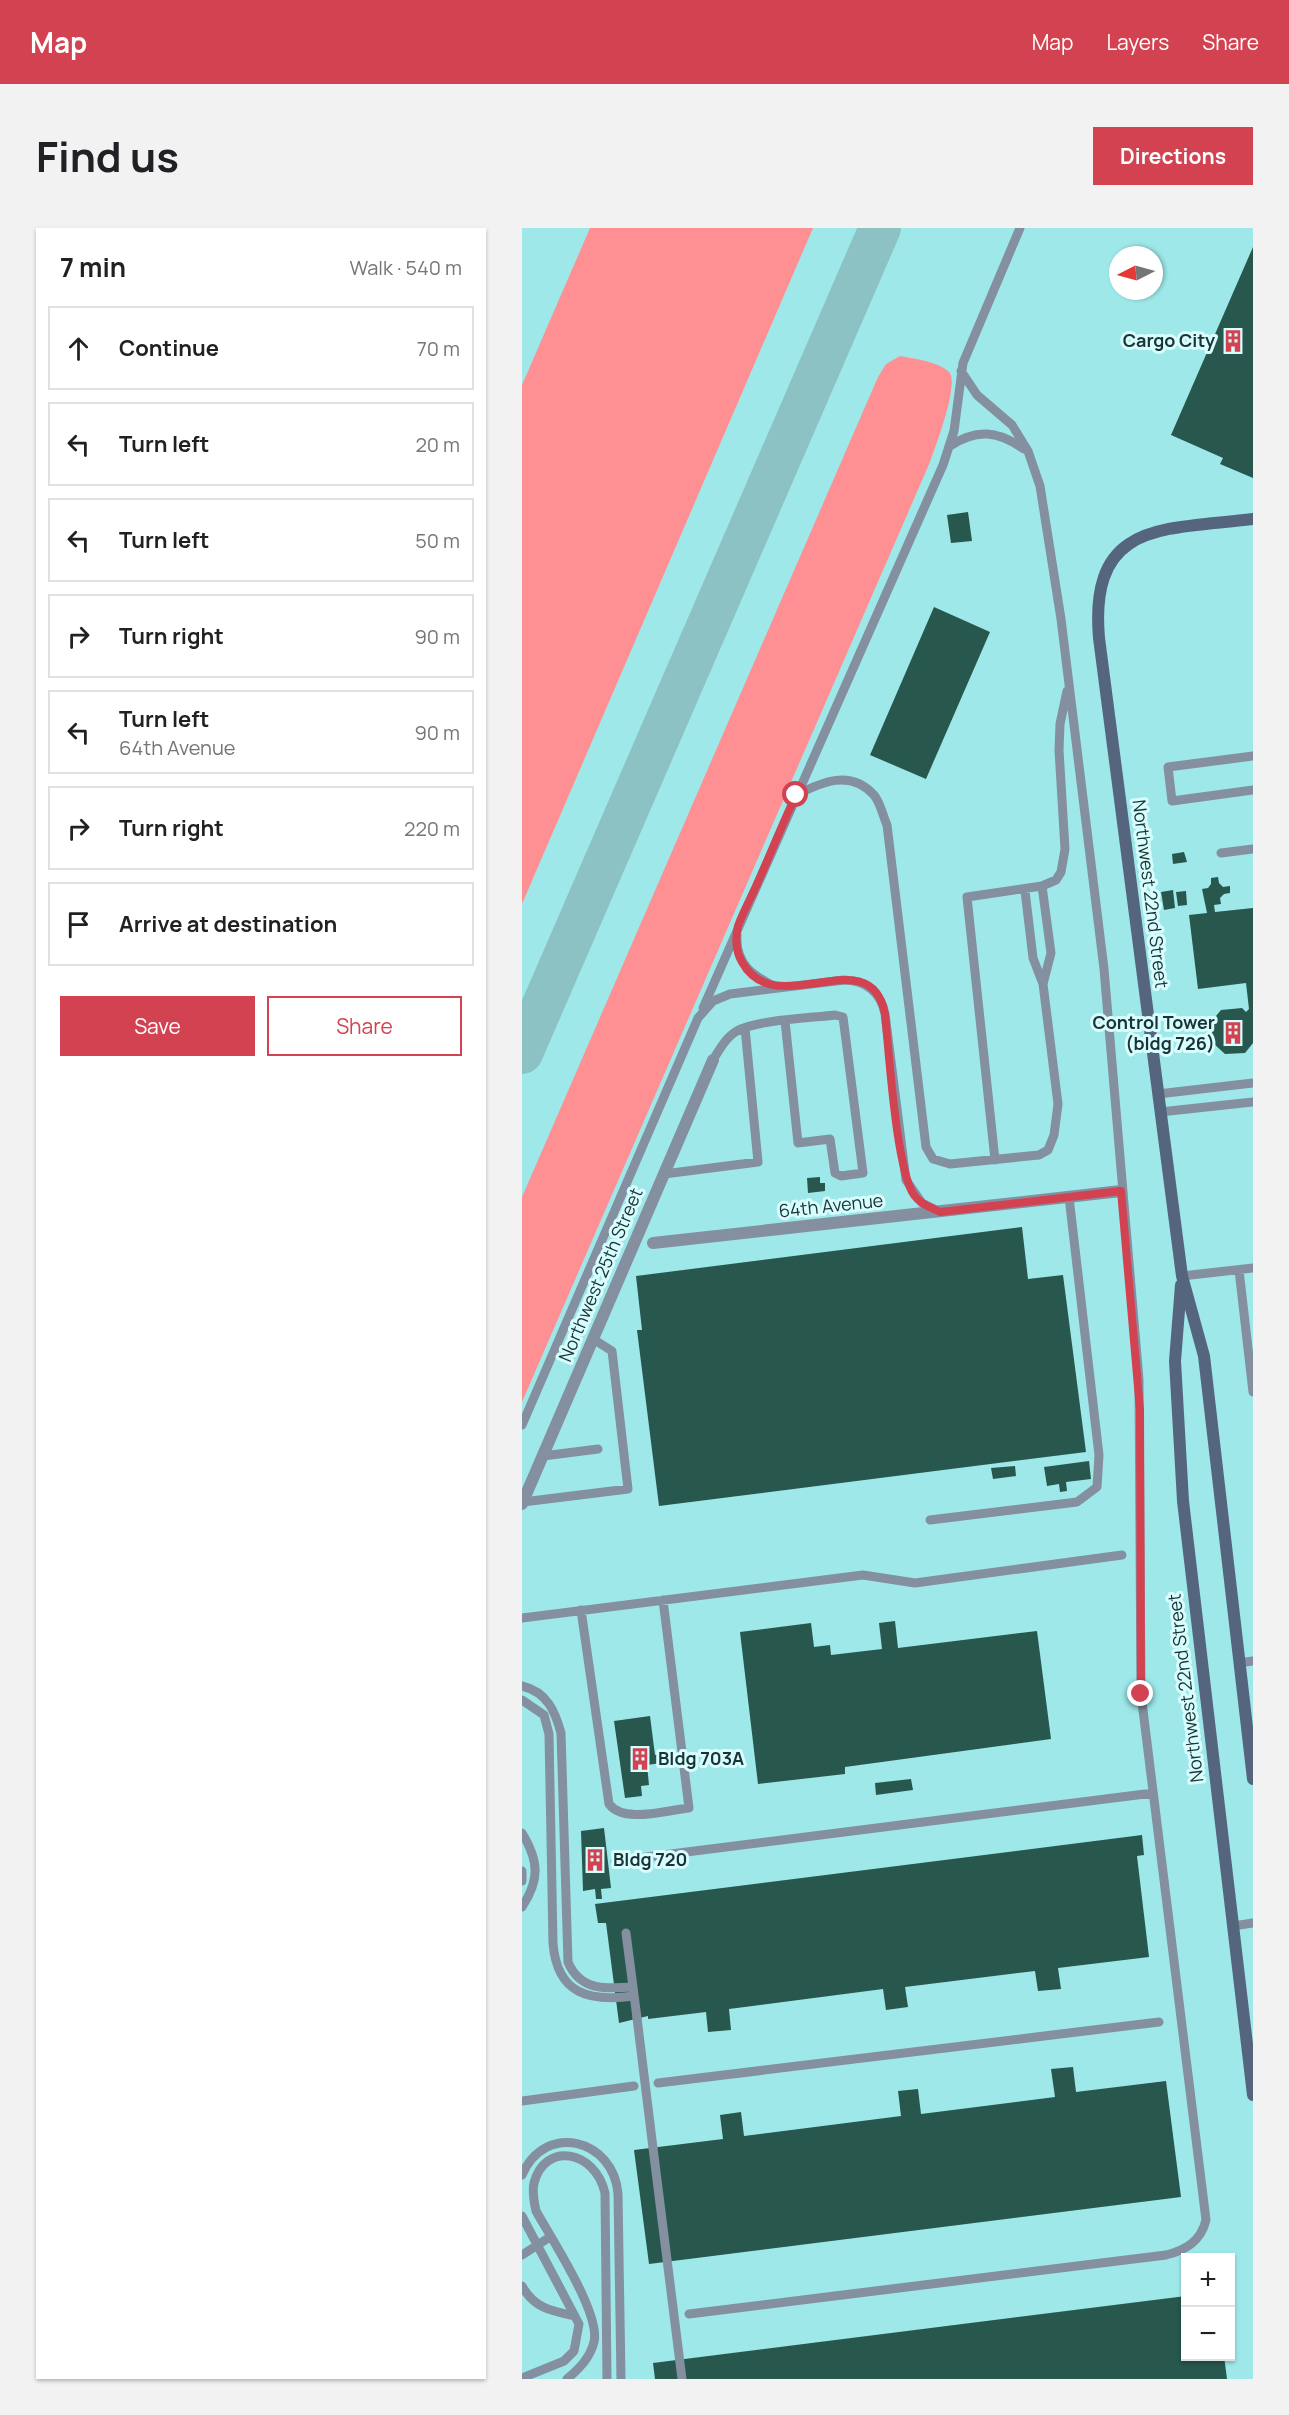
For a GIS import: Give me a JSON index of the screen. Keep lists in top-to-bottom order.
{
  "streets": {
    "street": ["Northwest 22nd Street", "64th Avenue", "Northwest 25th Street"]
  },
  "places": {
    "building": [
      "Cargo City",
      "Control Tower (bldg 726)",
      "Bldg 703A",
      "Bldg 720"
    ]
  },
  "north": "left",
  "page": {
    "header": "Map",
    "nav": ["Map", "Layers", "Share"],
    "title": "Find us",
    "buttons": [
      "Directions",
      ["Save", "Share"]
    ],
    "heading": ["7 min", "Walk · 540 m"],
    "list": [
      ["Continue", "70 m"],
      ["Turn left", "20 m"],
      ["Turn left", "50 m"],
      ["Turn right", "90 m"],
      ["Turn left", "64th Avenue", "90 m"],
      ["Turn right", "220 m"],
      "Arrive at destination"
    ],
    "map_buttons": ["+", "−"]
  }
}
